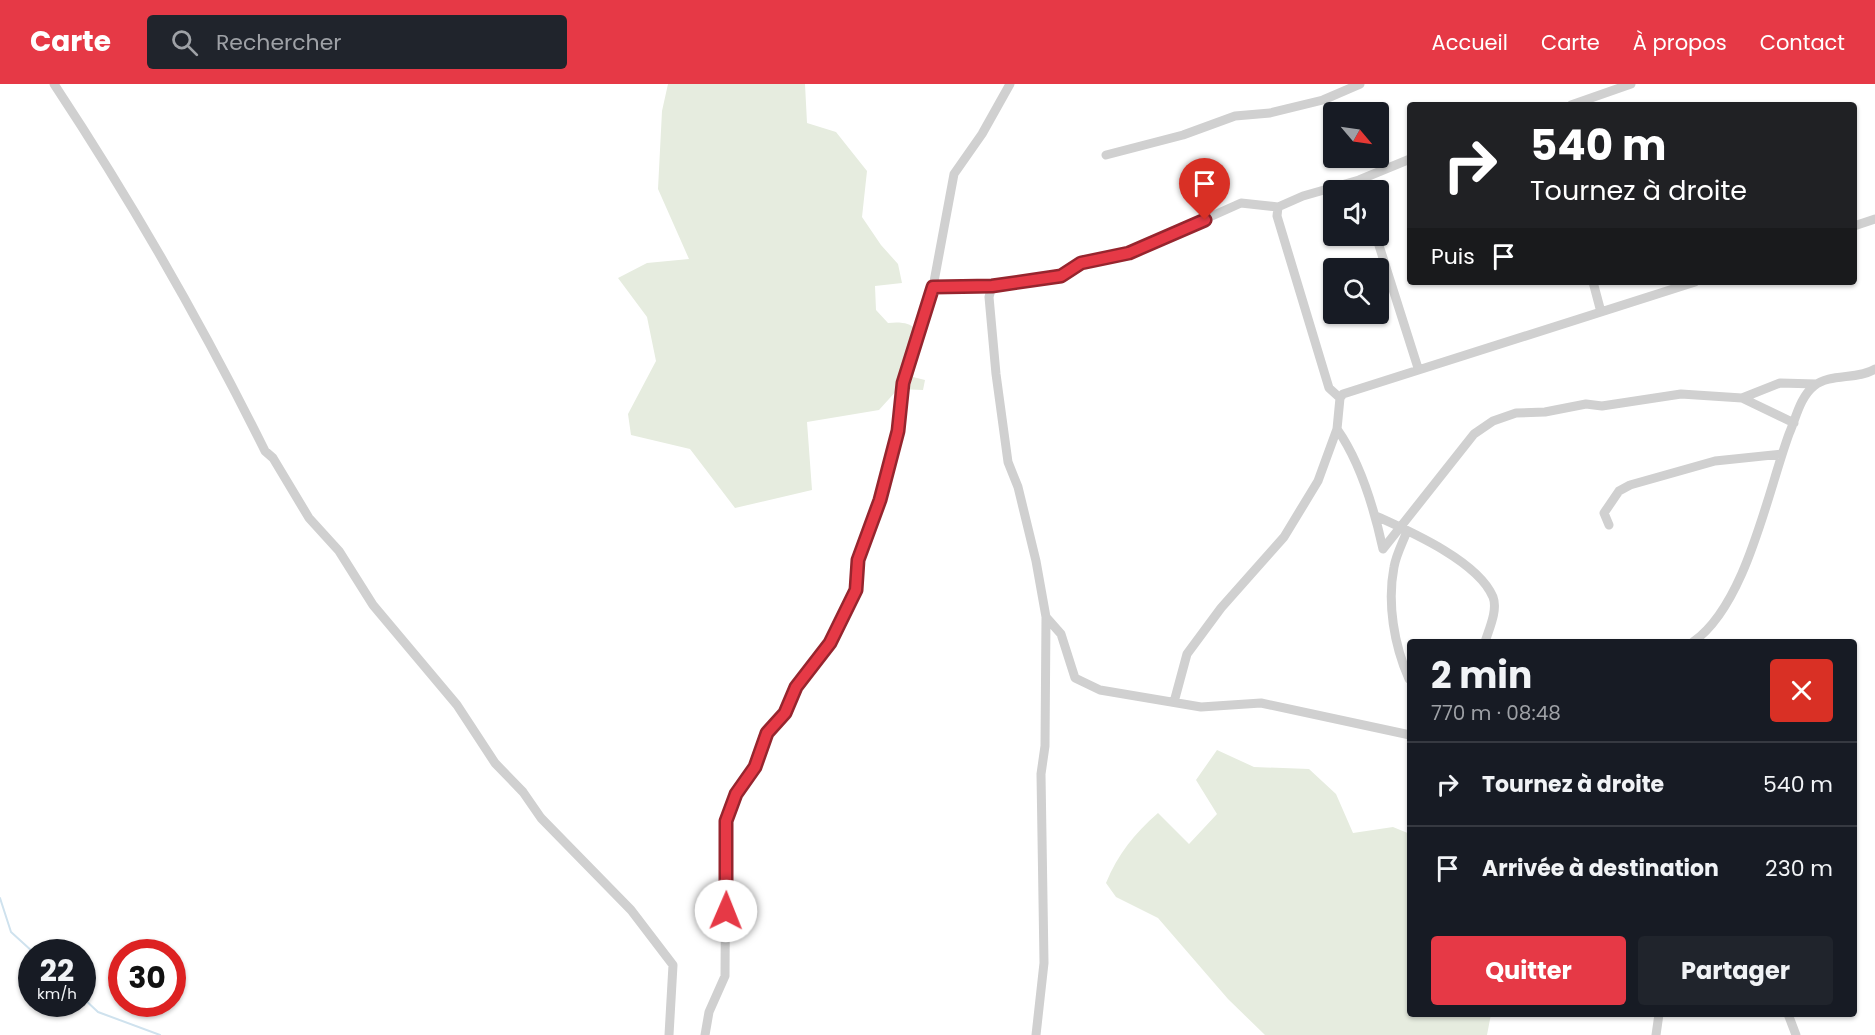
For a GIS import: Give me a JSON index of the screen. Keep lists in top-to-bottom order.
{
  "north": "bottom right",
  "page": {
    "header": "Carte",
    "search": "Rechercher",
    "nav": [
      "Accueil",
      "Carte",
      "À propos",
      "Contact"
    ],
    "turn": ["540 m", "Tournez à droite"],
    "then": "Puis",
    "heading": ["2 min", "770 m · 08:48"],
    "list": [
      {
        "name": "Tournez à droite",
        "value": "540 m"
      },
      {
        "name": "Arrivée à destination",
        "value": "230 m"
      }
    ],
    "buttons": ["Quitter", "Partager"],
    "speed": "22 km/h",
    "limit": "30"
  }
}
